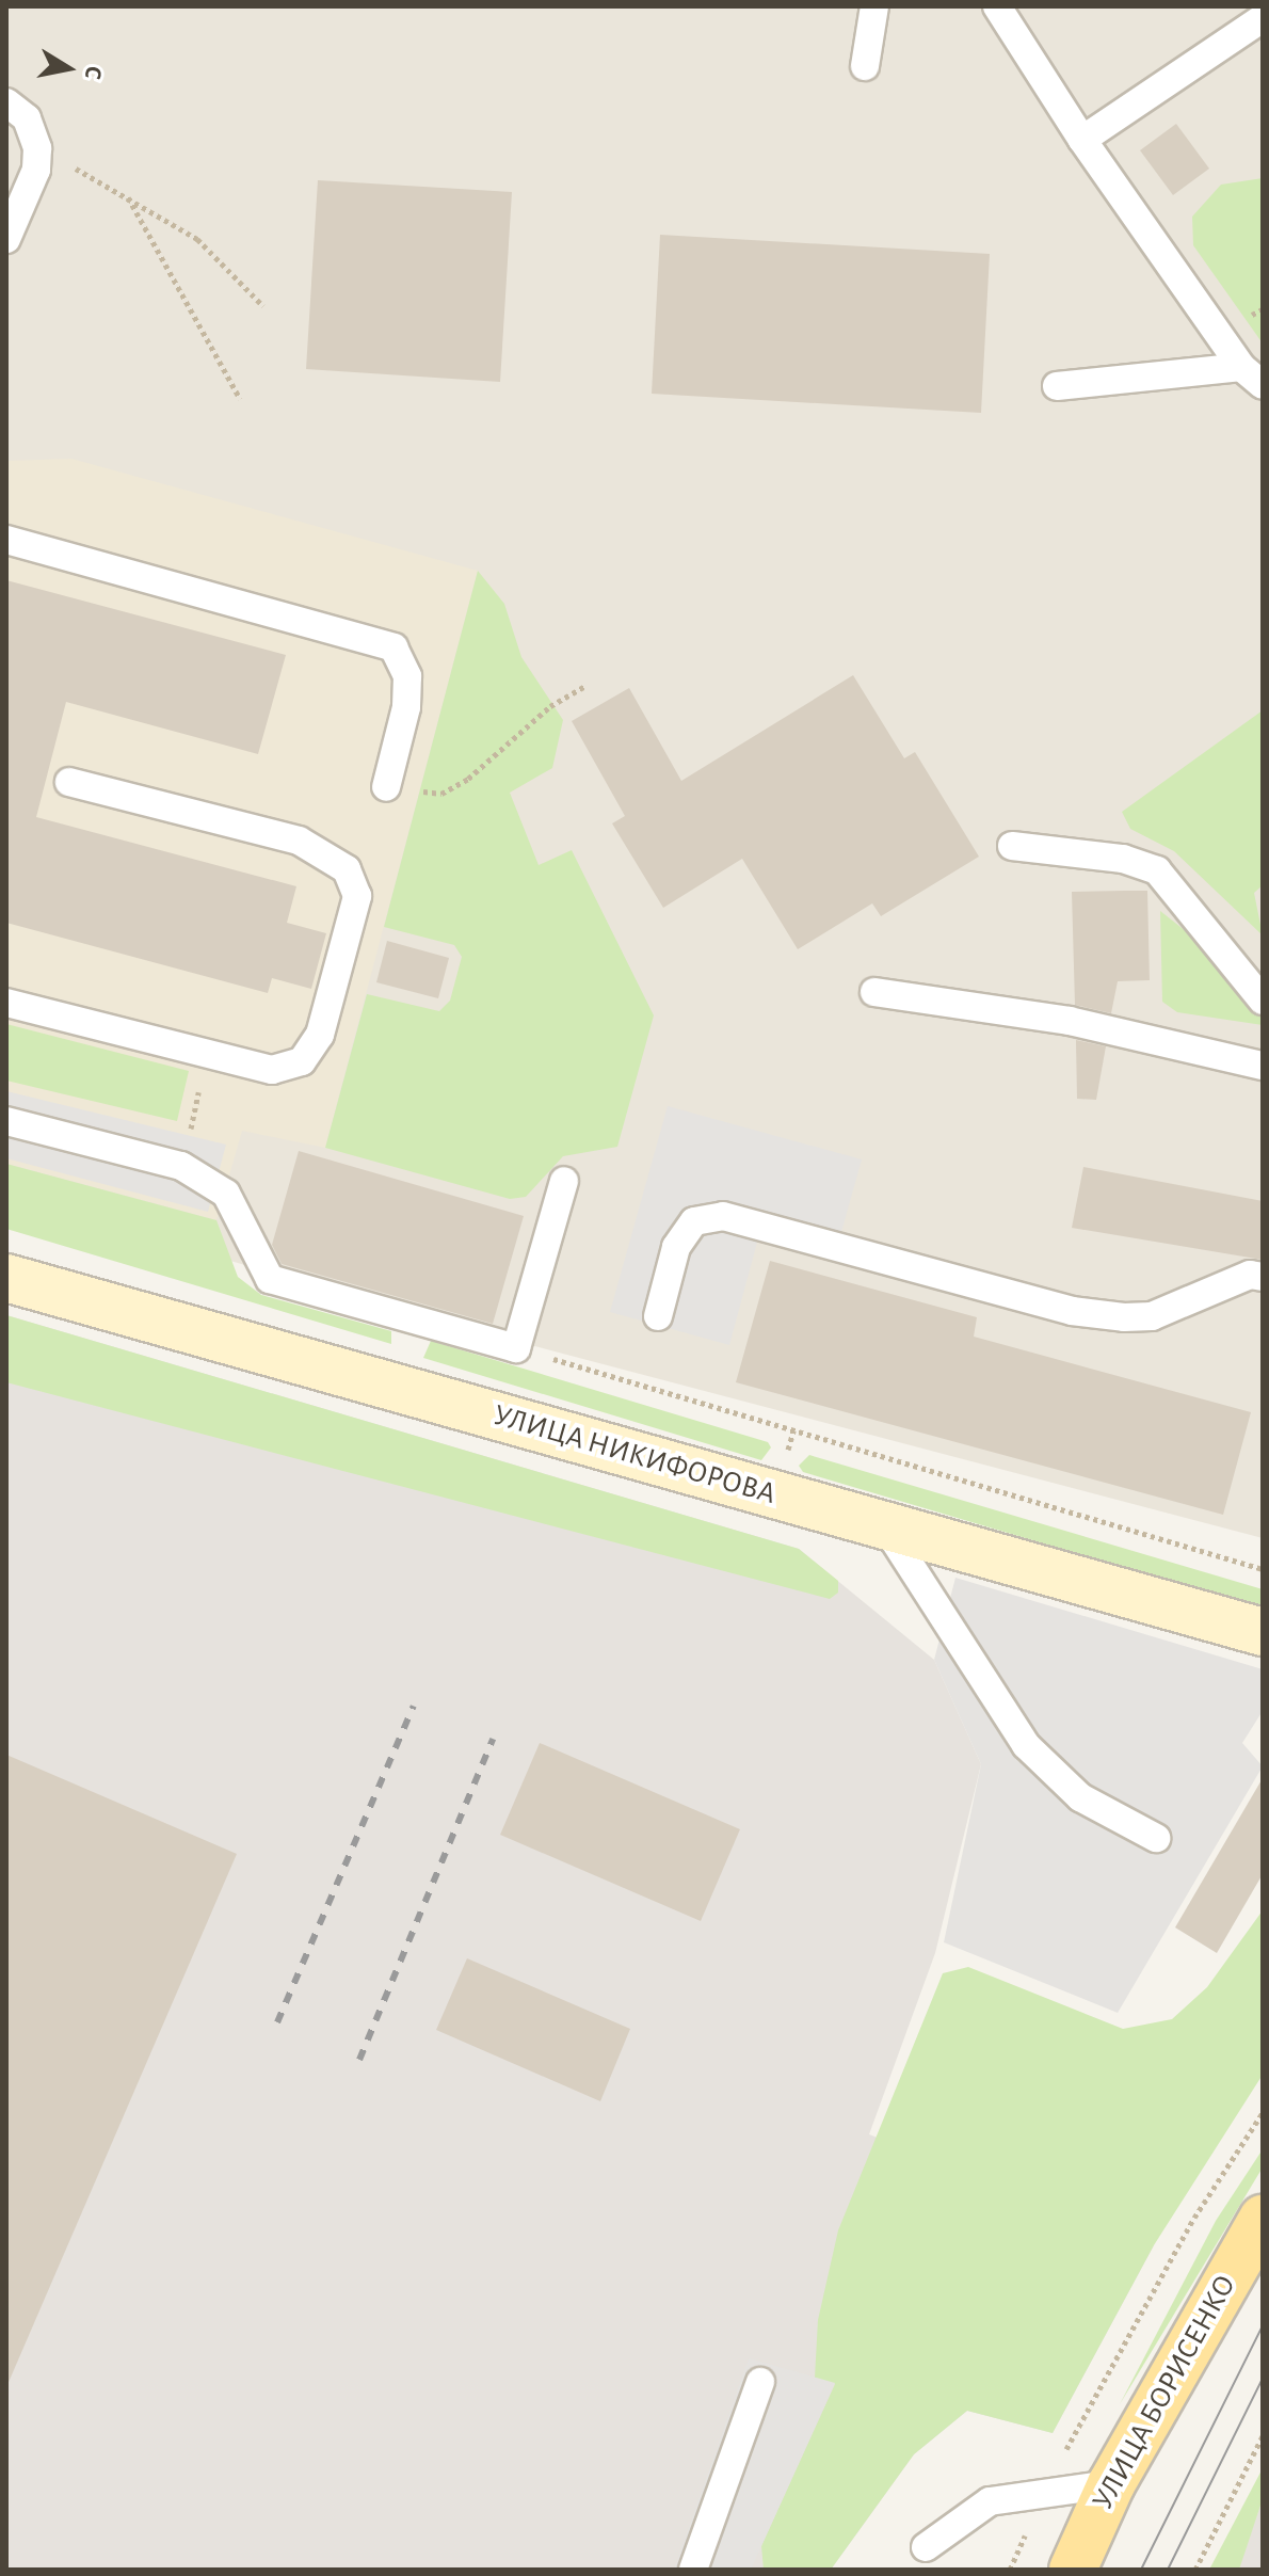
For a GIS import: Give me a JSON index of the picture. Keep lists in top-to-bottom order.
{
  "streets": {
    "main road": ["УЛИЦА НИКИФОРОВА", "УЛИЦА БОРИСЕНКО"]
  },
  "north": "right"
}
